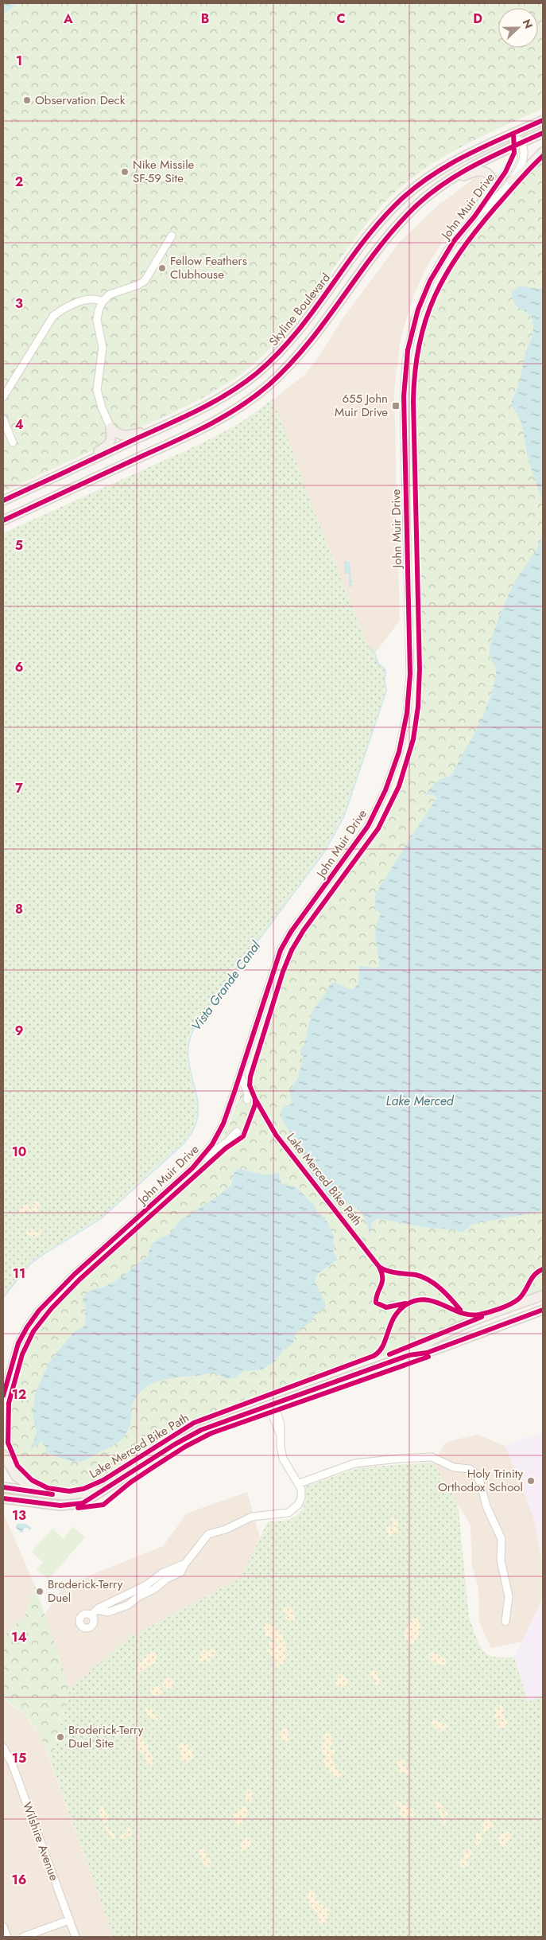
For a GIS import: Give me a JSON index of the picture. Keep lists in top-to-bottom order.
{
  "streets": {
    "main road": ["Skyline Boulevard"],
    "street": ["John Muir Drive", "Wilshire Avenue"],
    "cycle path": ["Lake Merced Bike Path"]
  },
  "crossings": [
    ["John Muir Drive", "Skyline Boulevard"]
  ],
  "water": ["Vista Grande Canal", "Lake Merced"],
  "places": {
    "other": [
      "Observation Deck",
      "Nike Missile SF-59 Site",
      "Fellow Feathers Clubhouse",
      "Holy Trinity Orthodox School",
      "Broderick-Terry Duel",
      "Broderick-Terry Duel Site"
    ],
    "transit": ["655 John Muir Drive"]
  },
  "north": "right",
  "grid": {
    "columns": [
      "A",
      "B",
      "C",
      "D"
    ],
    "rows": [
      "1",
      "2",
      "3",
      "4",
      "5",
      "6",
      "7",
      "8",
      "9",
      "10",
      "11",
      "12",
      "13",
      "14",
      "15",
      "16"
    ]
  }
}
